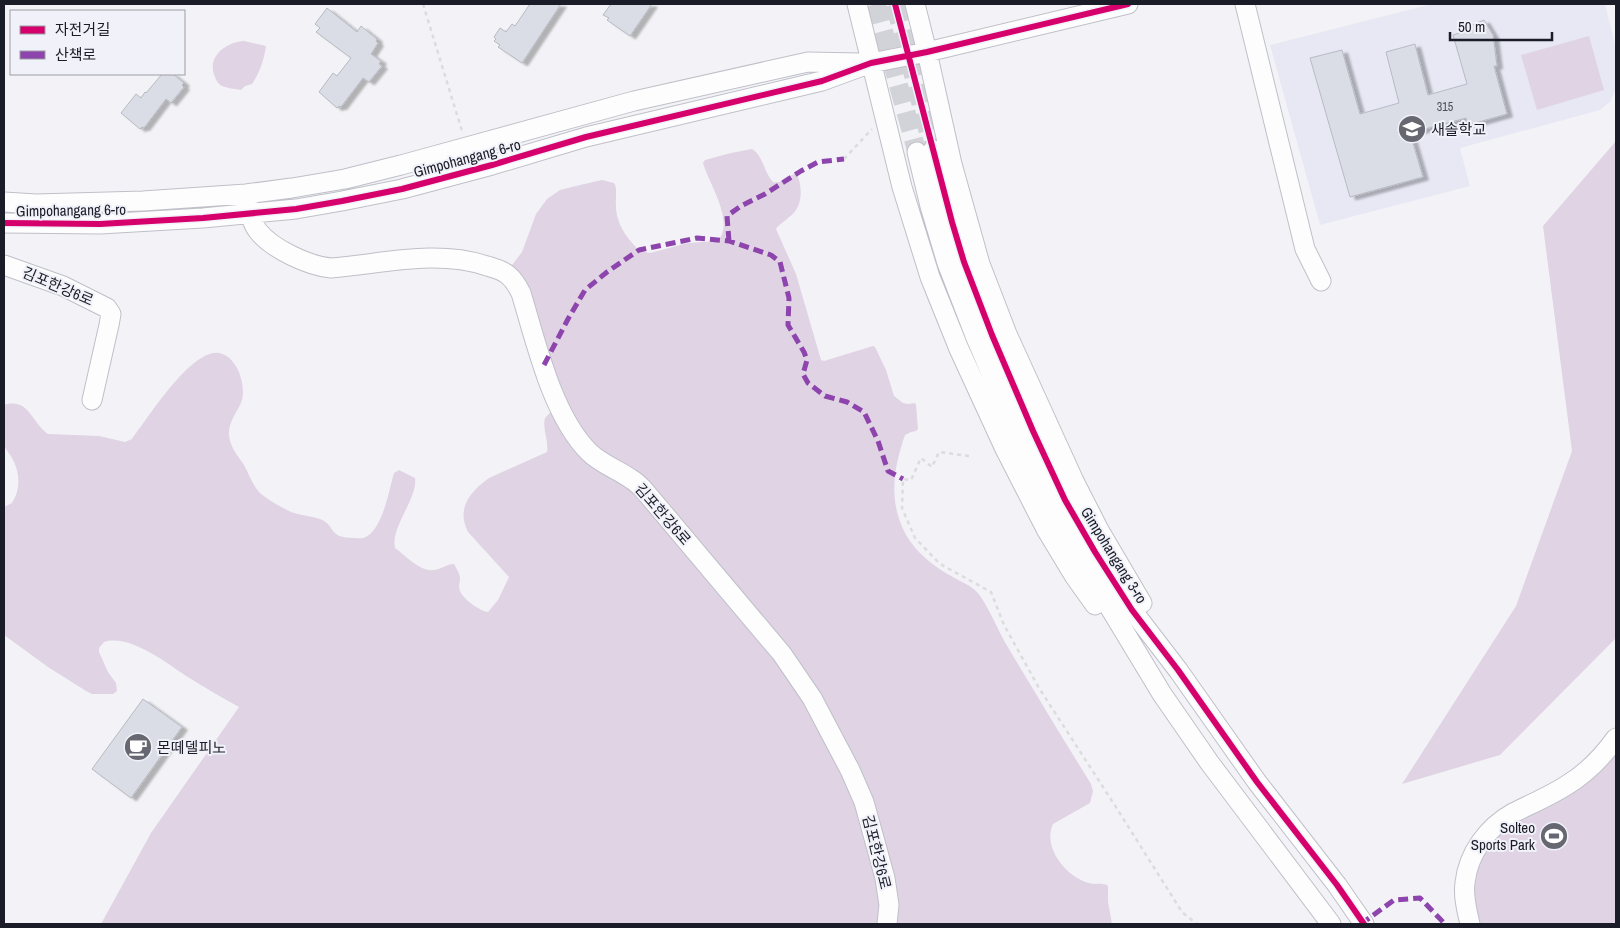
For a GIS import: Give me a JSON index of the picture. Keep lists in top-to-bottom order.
{
  "streets": {
    "street": ["Gimpohangang 6-ro", "김포한강6로", "Gimpohangang 3-ro"]
  },
  "crossings": [
    ["Gimpohangang 6-ro", "김포한강6로"]
  ],
  "places": {
    "school or university": ["새솔학교"],
    "cafe": ["몬떼델피노"],
    "sports": ["Solteo Sports Park"]
  },
  "house_numbers": ["315"],
  "legend": ["자전거길", "산책로"],
  "scale_bar": "50 m"
}
